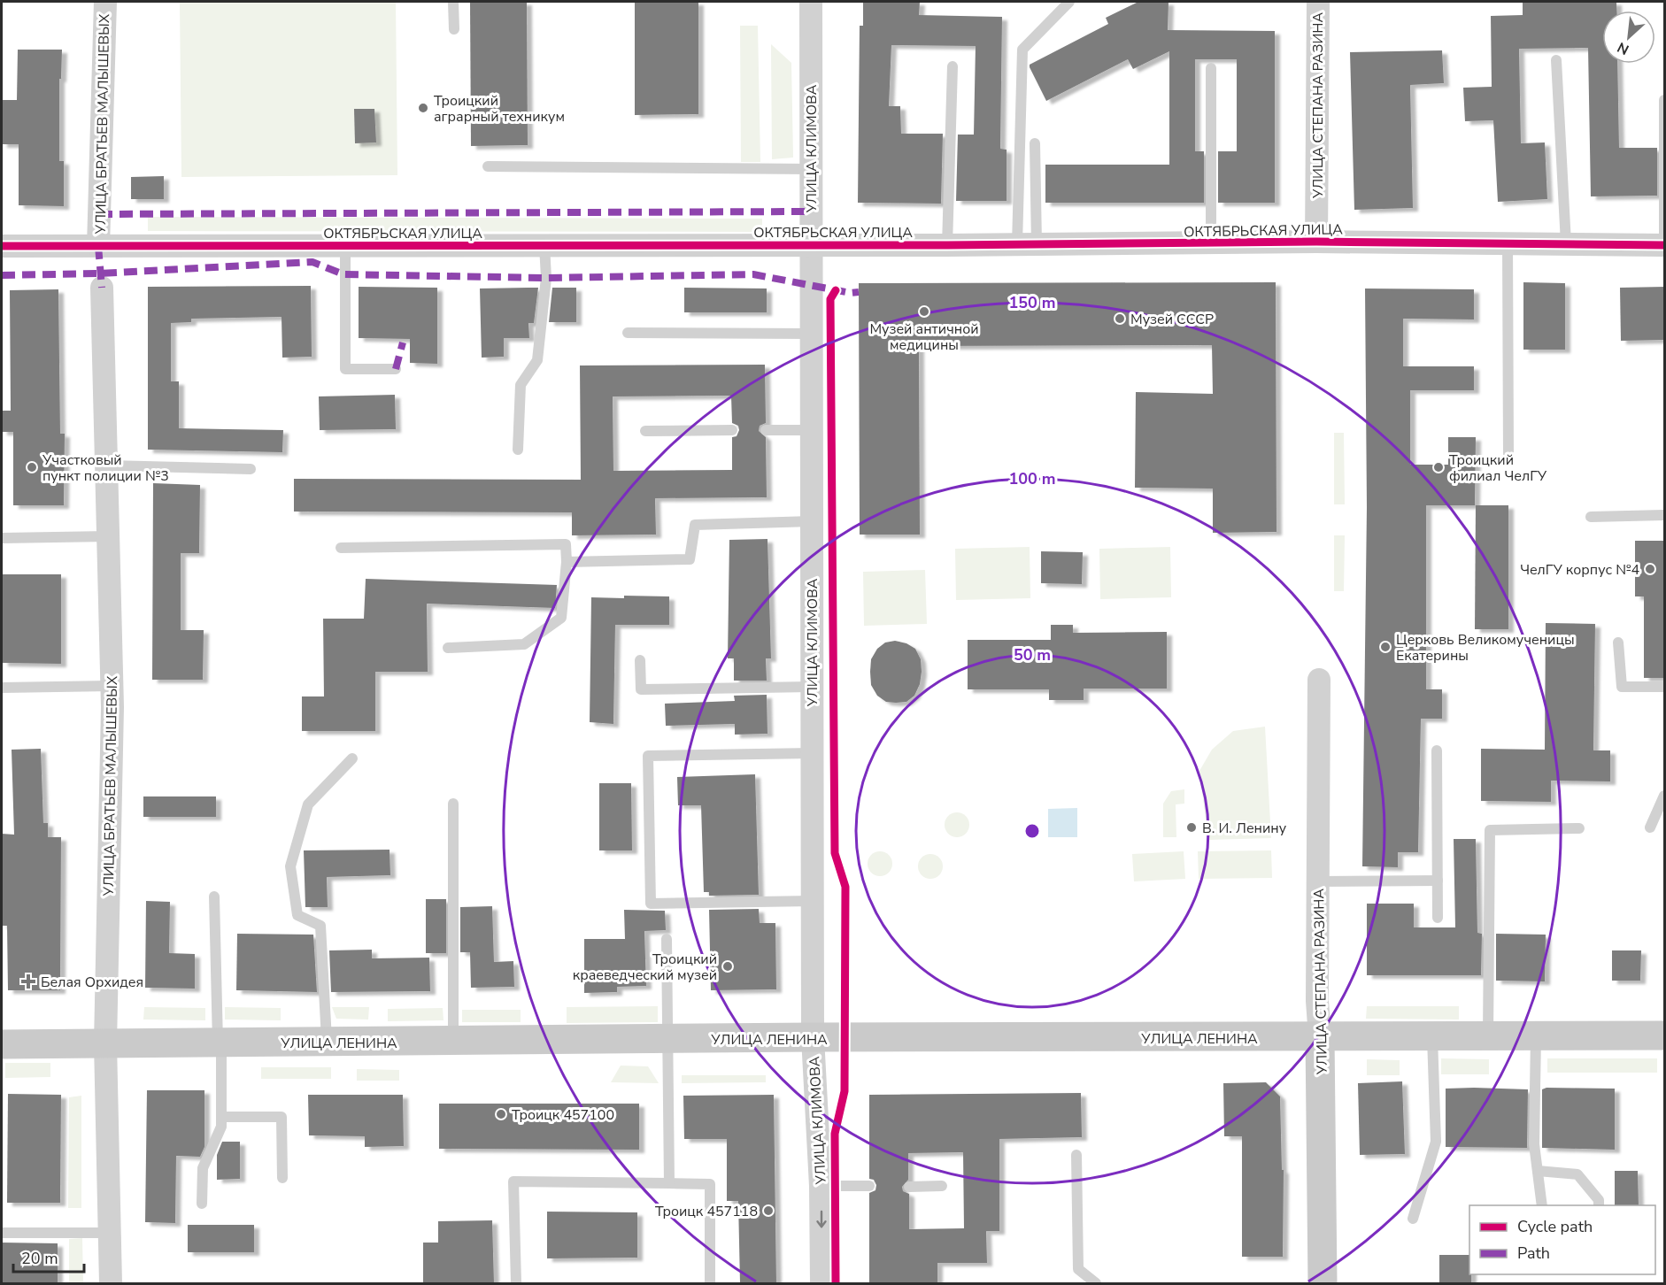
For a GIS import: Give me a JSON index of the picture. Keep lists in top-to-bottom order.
{
  "streets": {
    "street": [
      "УЛИЦА СТЕПАНА РАЗИНА",
      "УЛИЦА БРАТЬЕВ МАЛЫШЕВЫХ",
      "УЛИЦА КЛИМОВА",
      "ОКТЯБРЬСКАЯ УЛИЦА",
      "УЛИЦА ЛЕНИНА"
    ]
  },
  "crossings": [
    ["УЛИЦА СТЕПАНА РАЗИНА", "ОКТЯБРЬСКАЯ УЛИЦА"],
    ["УЛИЦА СТЕПАНА РАЗИНА", "УЛИЦА ЛЕНИНА"],
    ["УЛИЦА БРАТЬЕВ МАЛЫШЕВЫХ", "ОКТЯБРЬСКАЯ УЛИЦА"],
    ["УЛИЦА БРАТЬЕВ МАЛЫШЕВЫХ", "УЛИЦА ЛЕНИНА"],
    ["УЛИЦА КЛИМОВА", "ОКТЯБРЬСКАЯ УЛИЦА"],
    ["УЛИЦА КЛИМОВА", "УЛИЦА ЛЕНИНА"]
  ],
  "places": {
    "other": [
      "Троицкий аграрный техникум",
      "Музей античной медицины",
      "Музей СССР",
      "Участковый пункт полиции №3",
      "Троицкий филиал ЧелГУ",
      "ЧелГУ корпус №4",
      "Церковь Великомученицы Екатерины",
      "В. И. Ленину",
      "Троицкий краеведческий музей",
      "Троицк 457100",
      "Троицк 457118"
    ],
    "health": ["Белая Орхидея"]
  },
  "legend": ["Cycle path", "Path"],
  "scale_bar": "20 m",
  "north": "bottom left",
  "rings": ["150 m", "100 m", "50 m"]
}
